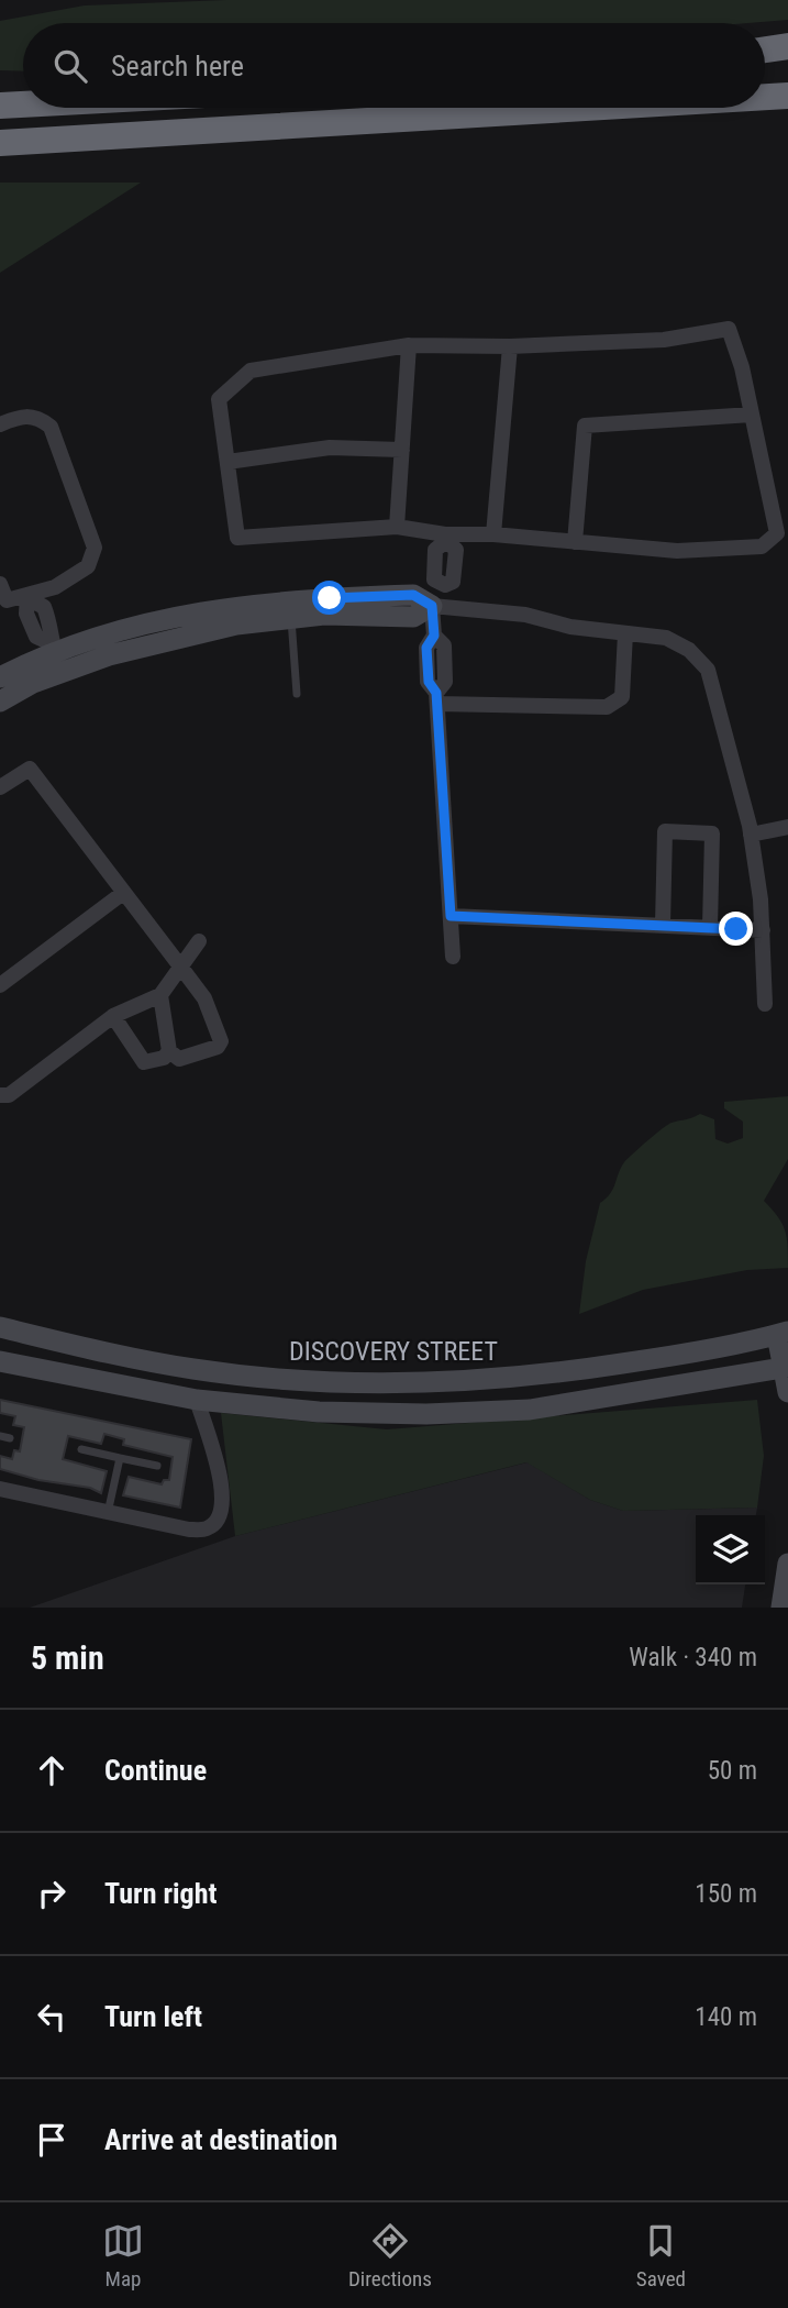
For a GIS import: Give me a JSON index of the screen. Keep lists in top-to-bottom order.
{
  "streets": {
    "main road": ["DISCOVERY STREET"]
  },
  "page": {
    "search": "Search here",
    "heading": ["5 min", "Walk · 340 m"],
    "list": [
      ["Continue", "50 m"],
      ["Turn right", "150 m"],
      ["Turn left", "140 m"],
      "Arrive at destination"
    ],
    "nav": ["Map", "Directions", "Saved"]
  }
}
